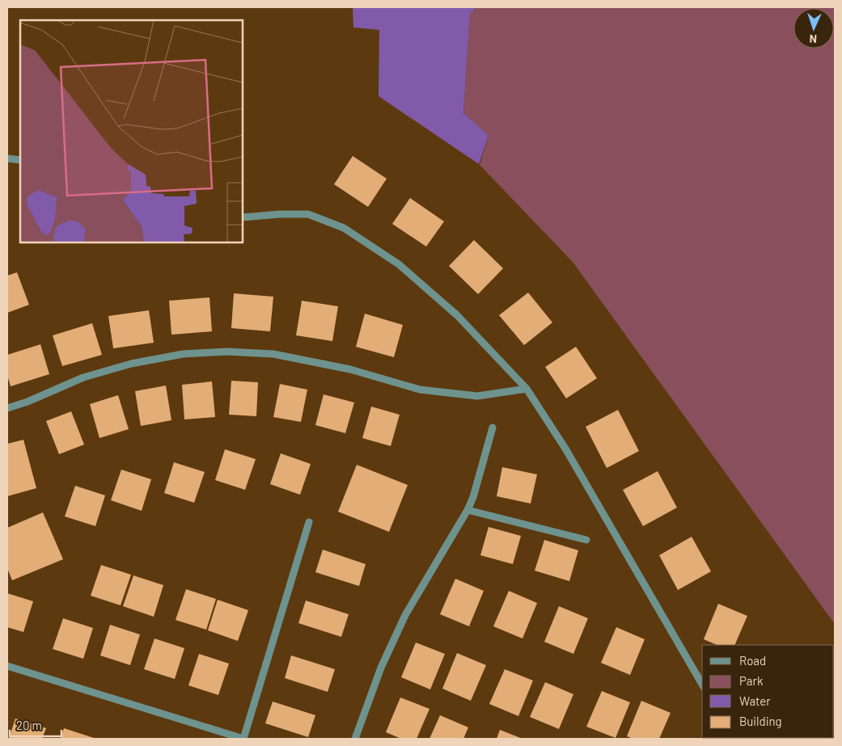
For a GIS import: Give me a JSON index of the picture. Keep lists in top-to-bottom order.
{
  "legend": [
    "Road",
    "Park",
    "Water",
    "Building"
  ],
  "scale_bar": "20 m",
  "north": "bottom"
}
